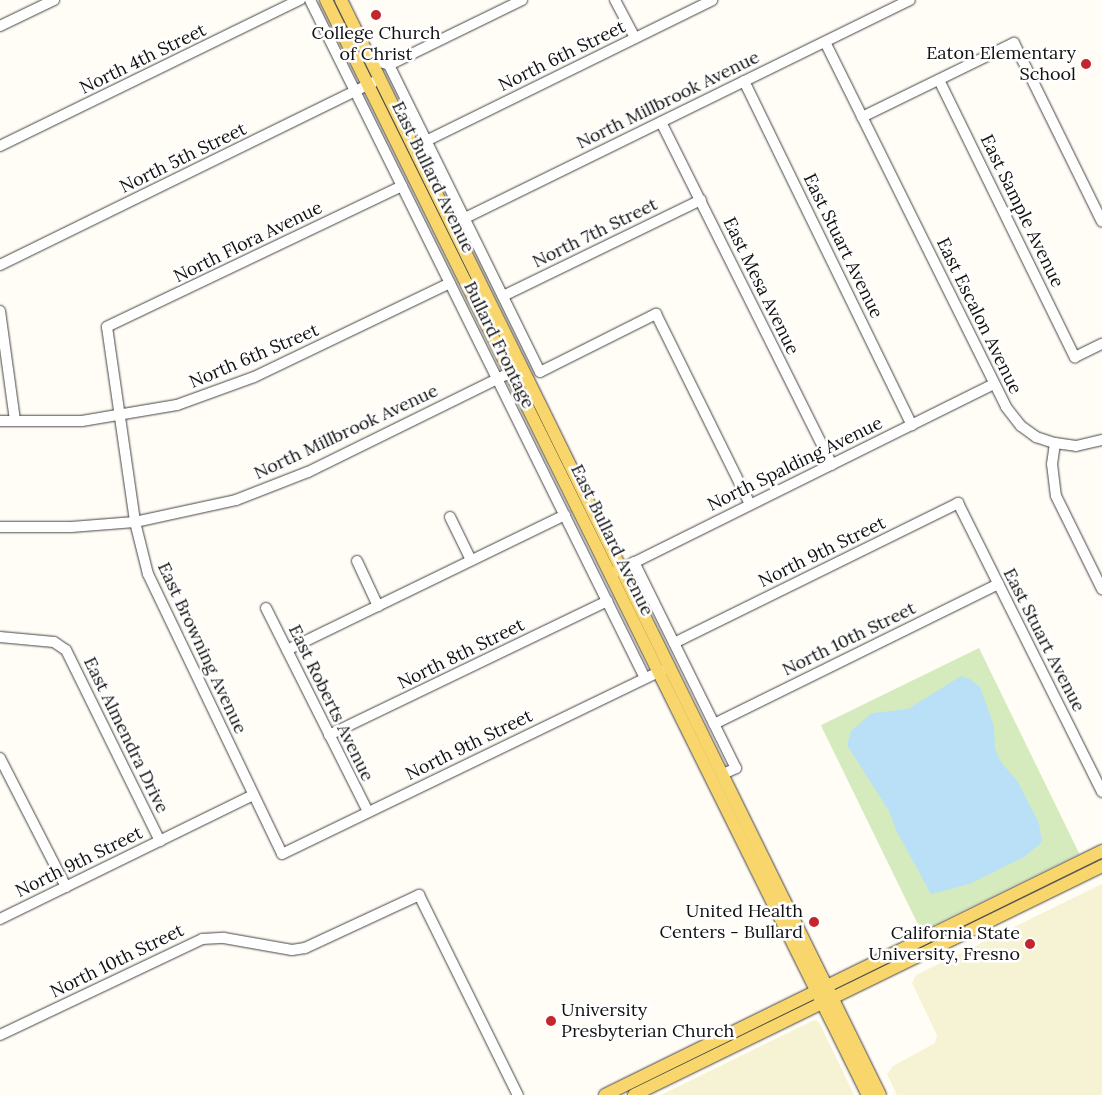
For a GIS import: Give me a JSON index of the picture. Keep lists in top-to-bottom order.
{
  "streets": {
    "main road": ["East Bullard Avenue"],
    "street": [
      "North 6th Street",
      "North 4th Street",
      "North Millbrook Avenue",
      "North 5th Street",
      "East Sample Avenue",
      "North 7th Street",
      "North Flora Avenue",
      "East Stuart Avenue",
      "East Mesa Avenue",
      "East Escalon Avenue",
      "Bullard Frontage",
      "North Spalding Avenue",
      "North 9th Street",
      "North 10th Street",
      "East Browning Avenue",
      "North 8th Street",
      "East Roberts Avenue",
      "East Almendra Drive"
    ]
  },
  "crossings": [
    ["North 6th Street", "Bullard Frontage"],
    ["North 6th Street", "East Browning Avenue"],
    ["North Millbrook Avenue", "East Bullard Avenue"],
    ["North Millbrook Avenue", "East Stuart Avenue"],
    ["North Millbrook Avenue", "East Mesa Avenue"],
    ["North Millbrook Avenue", "East Escalon Avenue"],
    ["North Millbrook Avenue", "Bullard Frontage"],
    ["North Millbrook Avenue", "East Browning Avenue"],
    ["North 5th Street", "East Bullard Avenue"],
    ["North 5th Street", "Bullard Frontage"],
    ["East Bullard Avenue", "North Spalding Avenue"],
    ["East Bullard Avenue", "North 9th Street"],
    ["North 7th Street", "East Mesa Avenue"],
    ["North Flora Avenue", "Bullard Frontage"],
    ["North Flora Avenue", "East Browning Avenue"],
    ["East Stuart Avenue", "North Spalding Avenue"],
    ["East Stuart Avenue", "North 9th Street"],
    ["East Stuart Avenue", "North 10th Street"],
    ["East Mesa Avenue", "North Spalding Avenue"],
    ["East Escalon Avenue", "North Spalding Avenue"],
    ["Bullard Frontage", "North 9th Street"],
    ["Bullard Frontage", "North 8th Street"],
    ["North 9th Street", "East Browning Avenue"],
    ["North 9th Street", "East Roberts Avenue"],
    ["North 9th Street", "East Almendra Drive"],
    ["North 8th Street", "East Roberts Avenue"]
  ],
  "places": [
    "College Church of Christ",
    "Eaton Elementary School",
    "United Health Centers - Bullard",
    "California State University, Fresno",
    "University Presbyterian Church"
  ]
}
